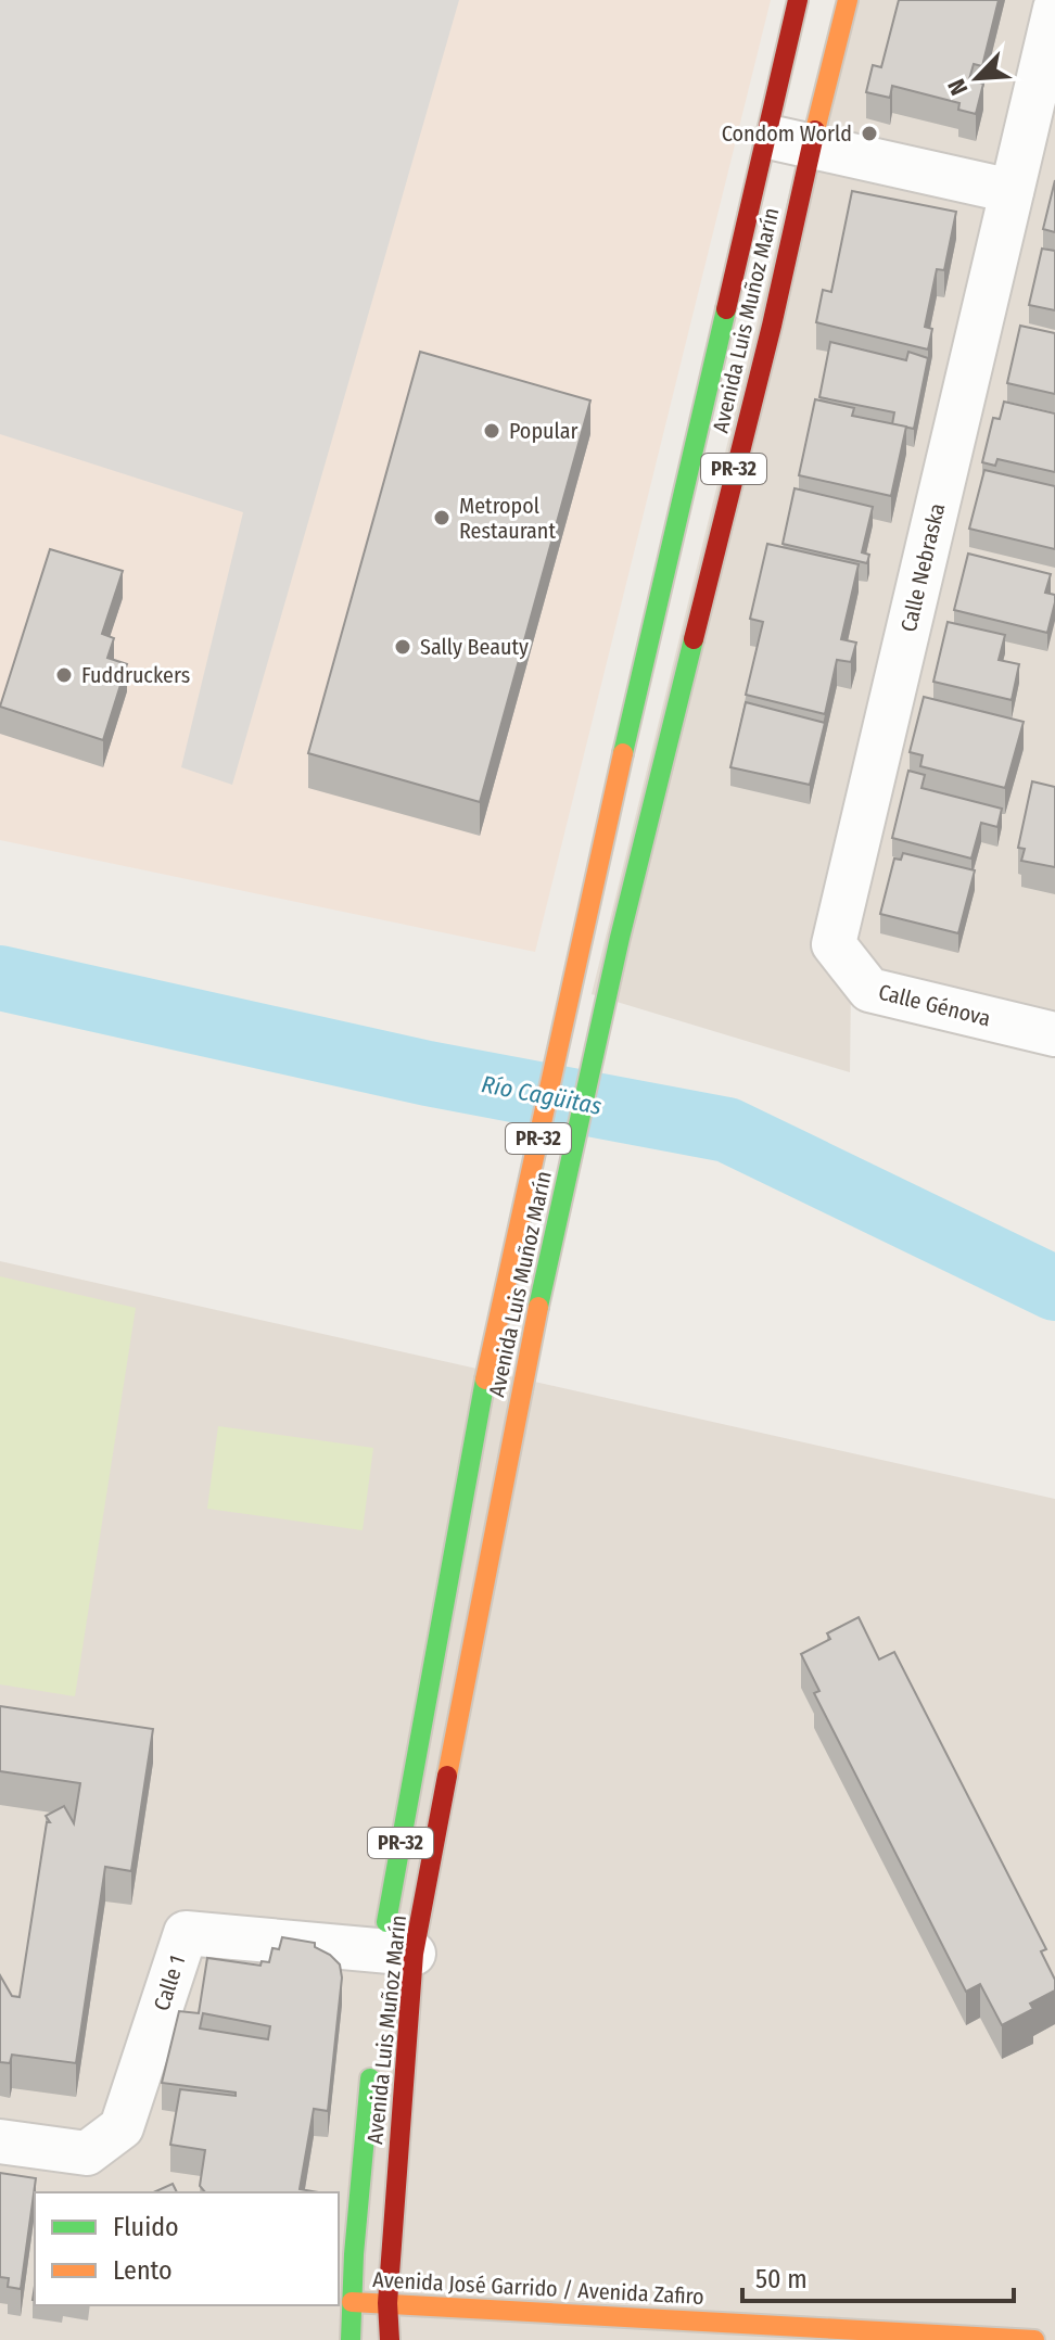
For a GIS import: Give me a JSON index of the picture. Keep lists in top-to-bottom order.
{
  "streets": {
    "main road": ["Avenida Luis Muñoz Marín", "PR-32", "Avenida José Garrido / Avenida Zafiro"],
    "street": ["Calle Nebraska", "Calle Génova", "Calle 1"]
  },
  "crossings": [
    ["Avenida Luis Muñoz Marín", "Calle 1"],
    ["Avenida Luis Muñoz Marín", "Avenida José Garrido / Avenida Zafiro"],
    ["Calle Nebraska", "Calle Génova"]
  ],
  "water": ["Río Cagüitas"],
  "places": [
    "Condom World",
    "Popular",
    "Metropol Restaurant",
    "Sally Beauty",
    "Fuddruckers"
  ],
  "legend": ["Fluido", "Lento"],
  "scale_bar": "50 m",
  "north": "bottom left"
}
